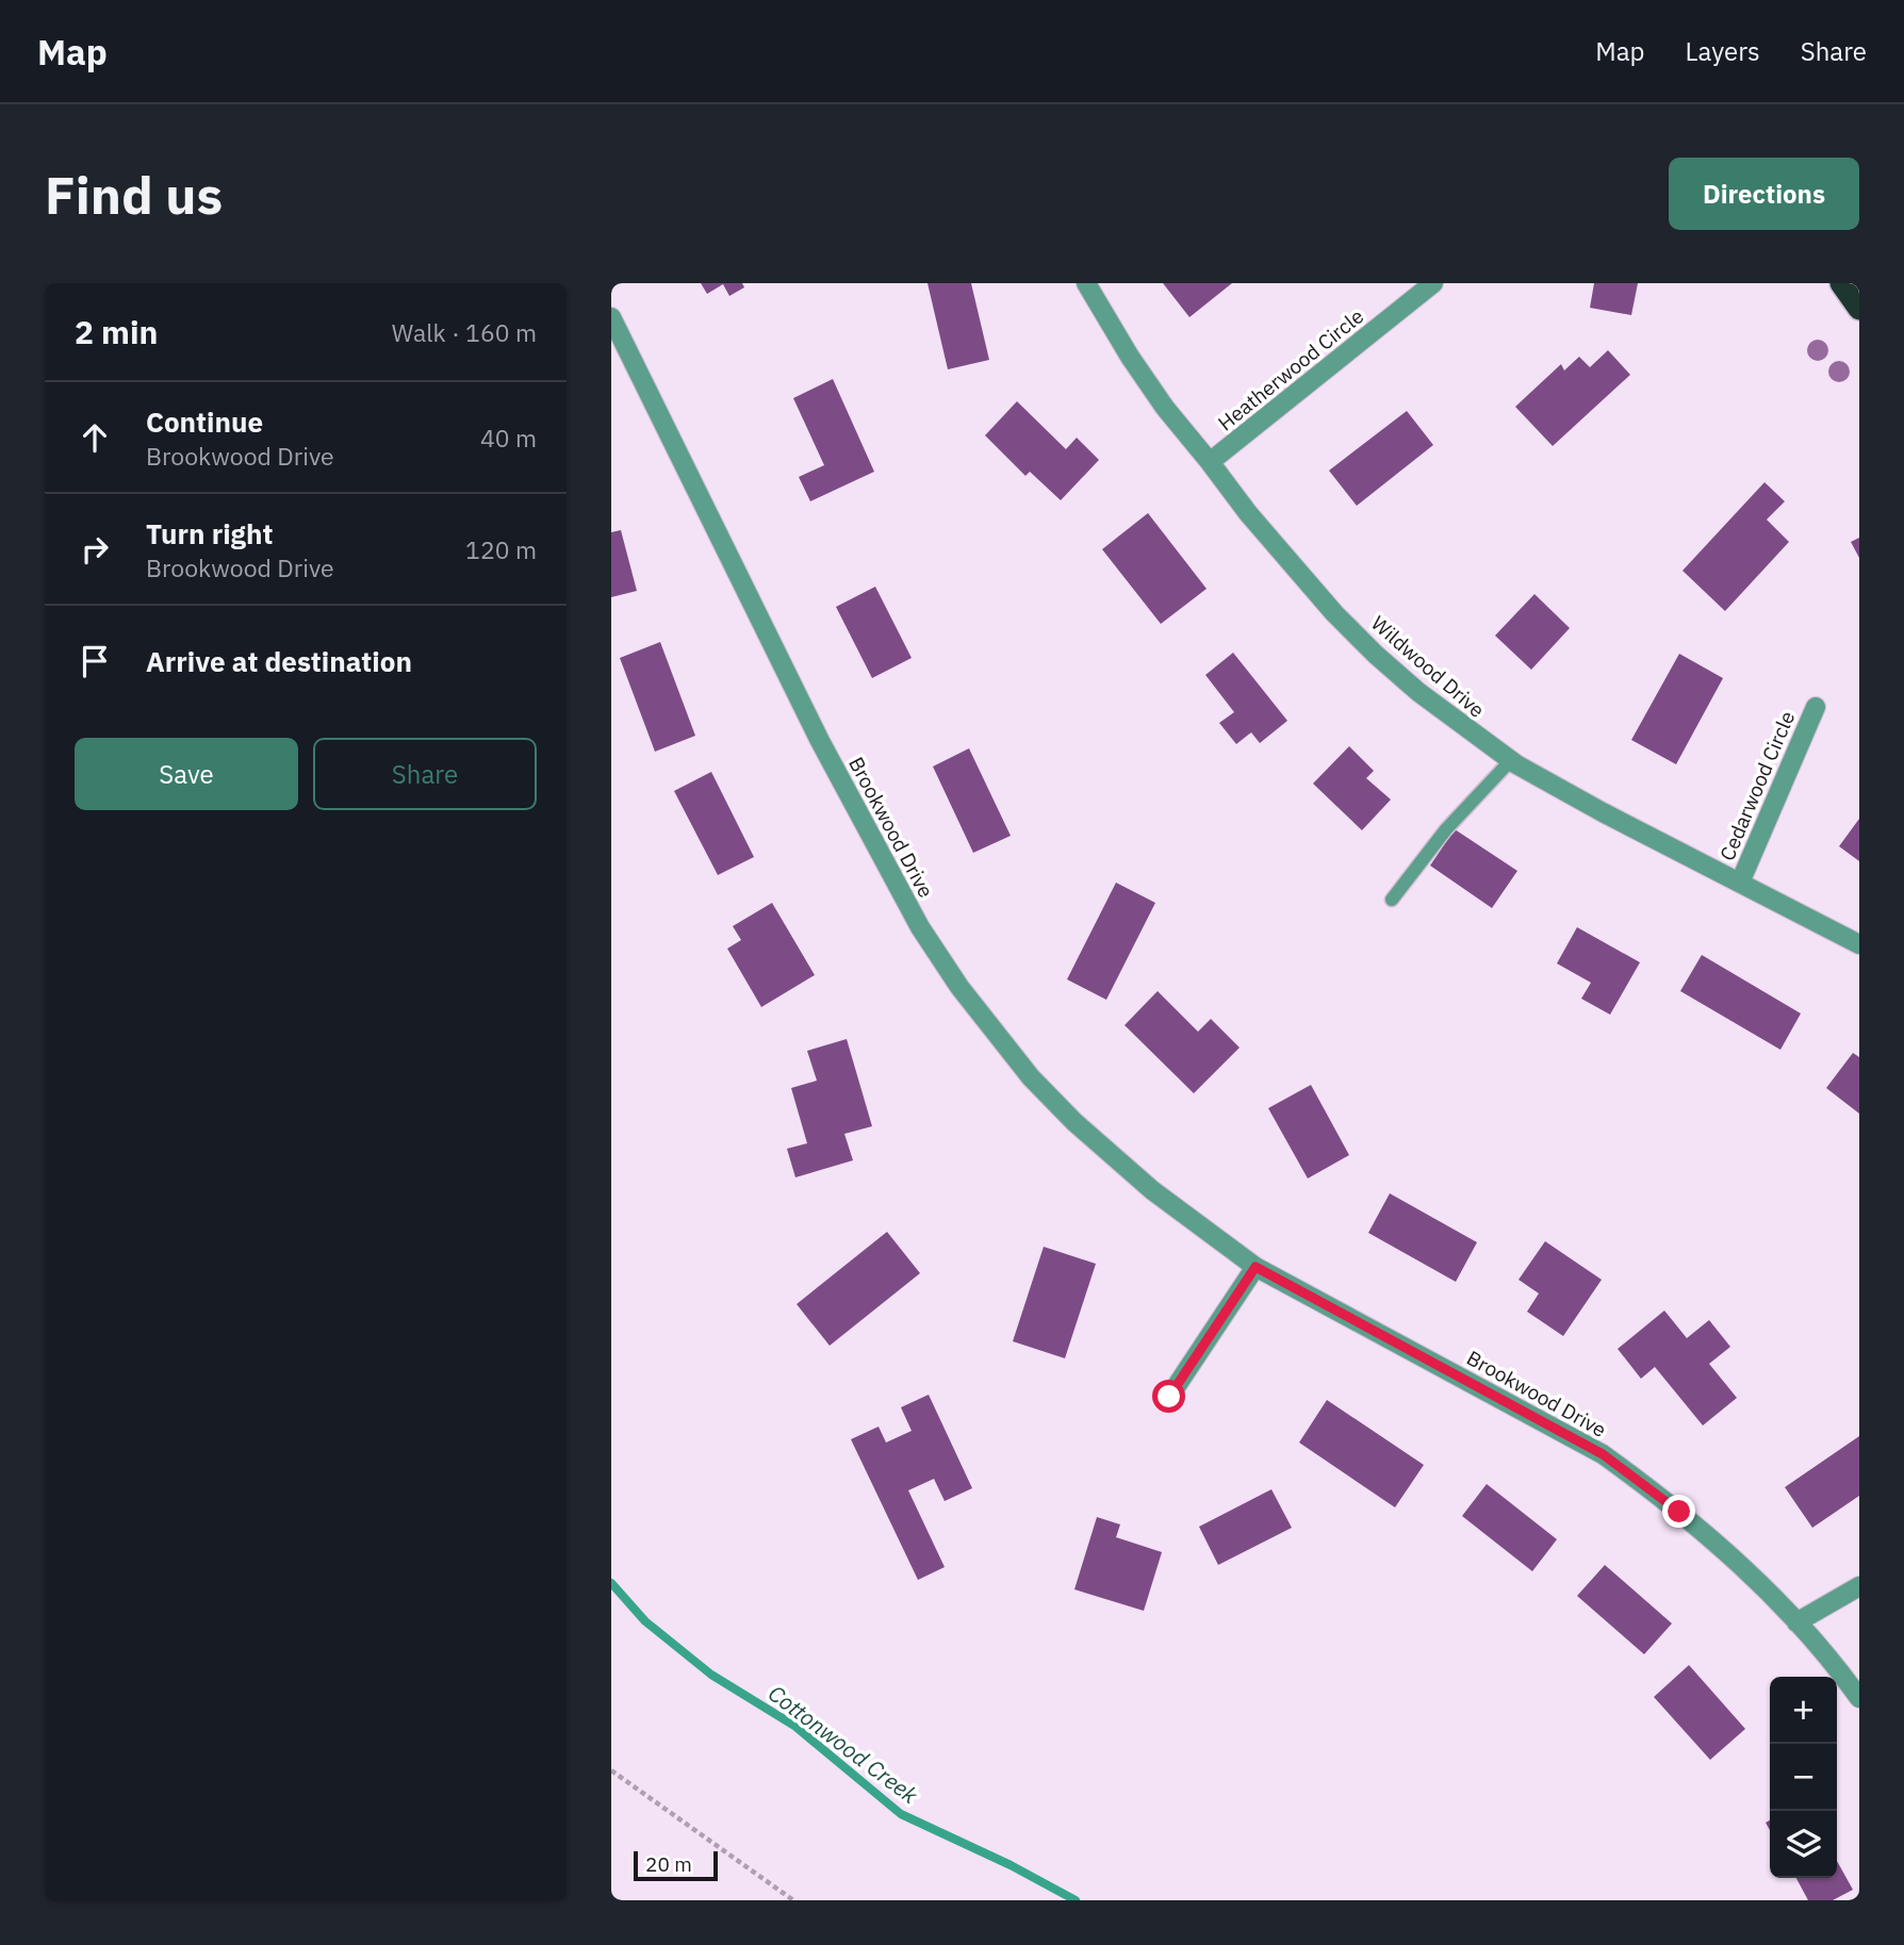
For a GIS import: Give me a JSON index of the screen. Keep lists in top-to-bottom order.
{
  "streets": {
    "street": [
      "Heatherwood Circle",
      "Wildwood Drive",
      "Cedarwood Circle",
      "Brookwood Drive"
    ]
  },
  "crossings": [
    ["Heatherwood Circle", "Wildwood Drive"],
    ["Wildwood Drive", "Cedarwood Circle"]
  ],
  "water": ["Cottonwood Creek"],
  "scale_bar": "20 m",
  "page": {
    "header": "Map",
    "nav": ["Map", "Layers", "Share"],
    "buttons": [
      "Directions",
      ["Save", "Share"]
    ],
    "title": "Find us",
    "heading": ["2 min", "Walk · 160 m"],
    "list": [
      ["Continue", "Brookwood Drive", "40 m"],
      ["Turn right", "Brookwood Drive", "120 m"],
      "Arrive at destination"
    ],
    "map_buttons": ["+", "−"],
    "scale": "20 m"
  }
}
